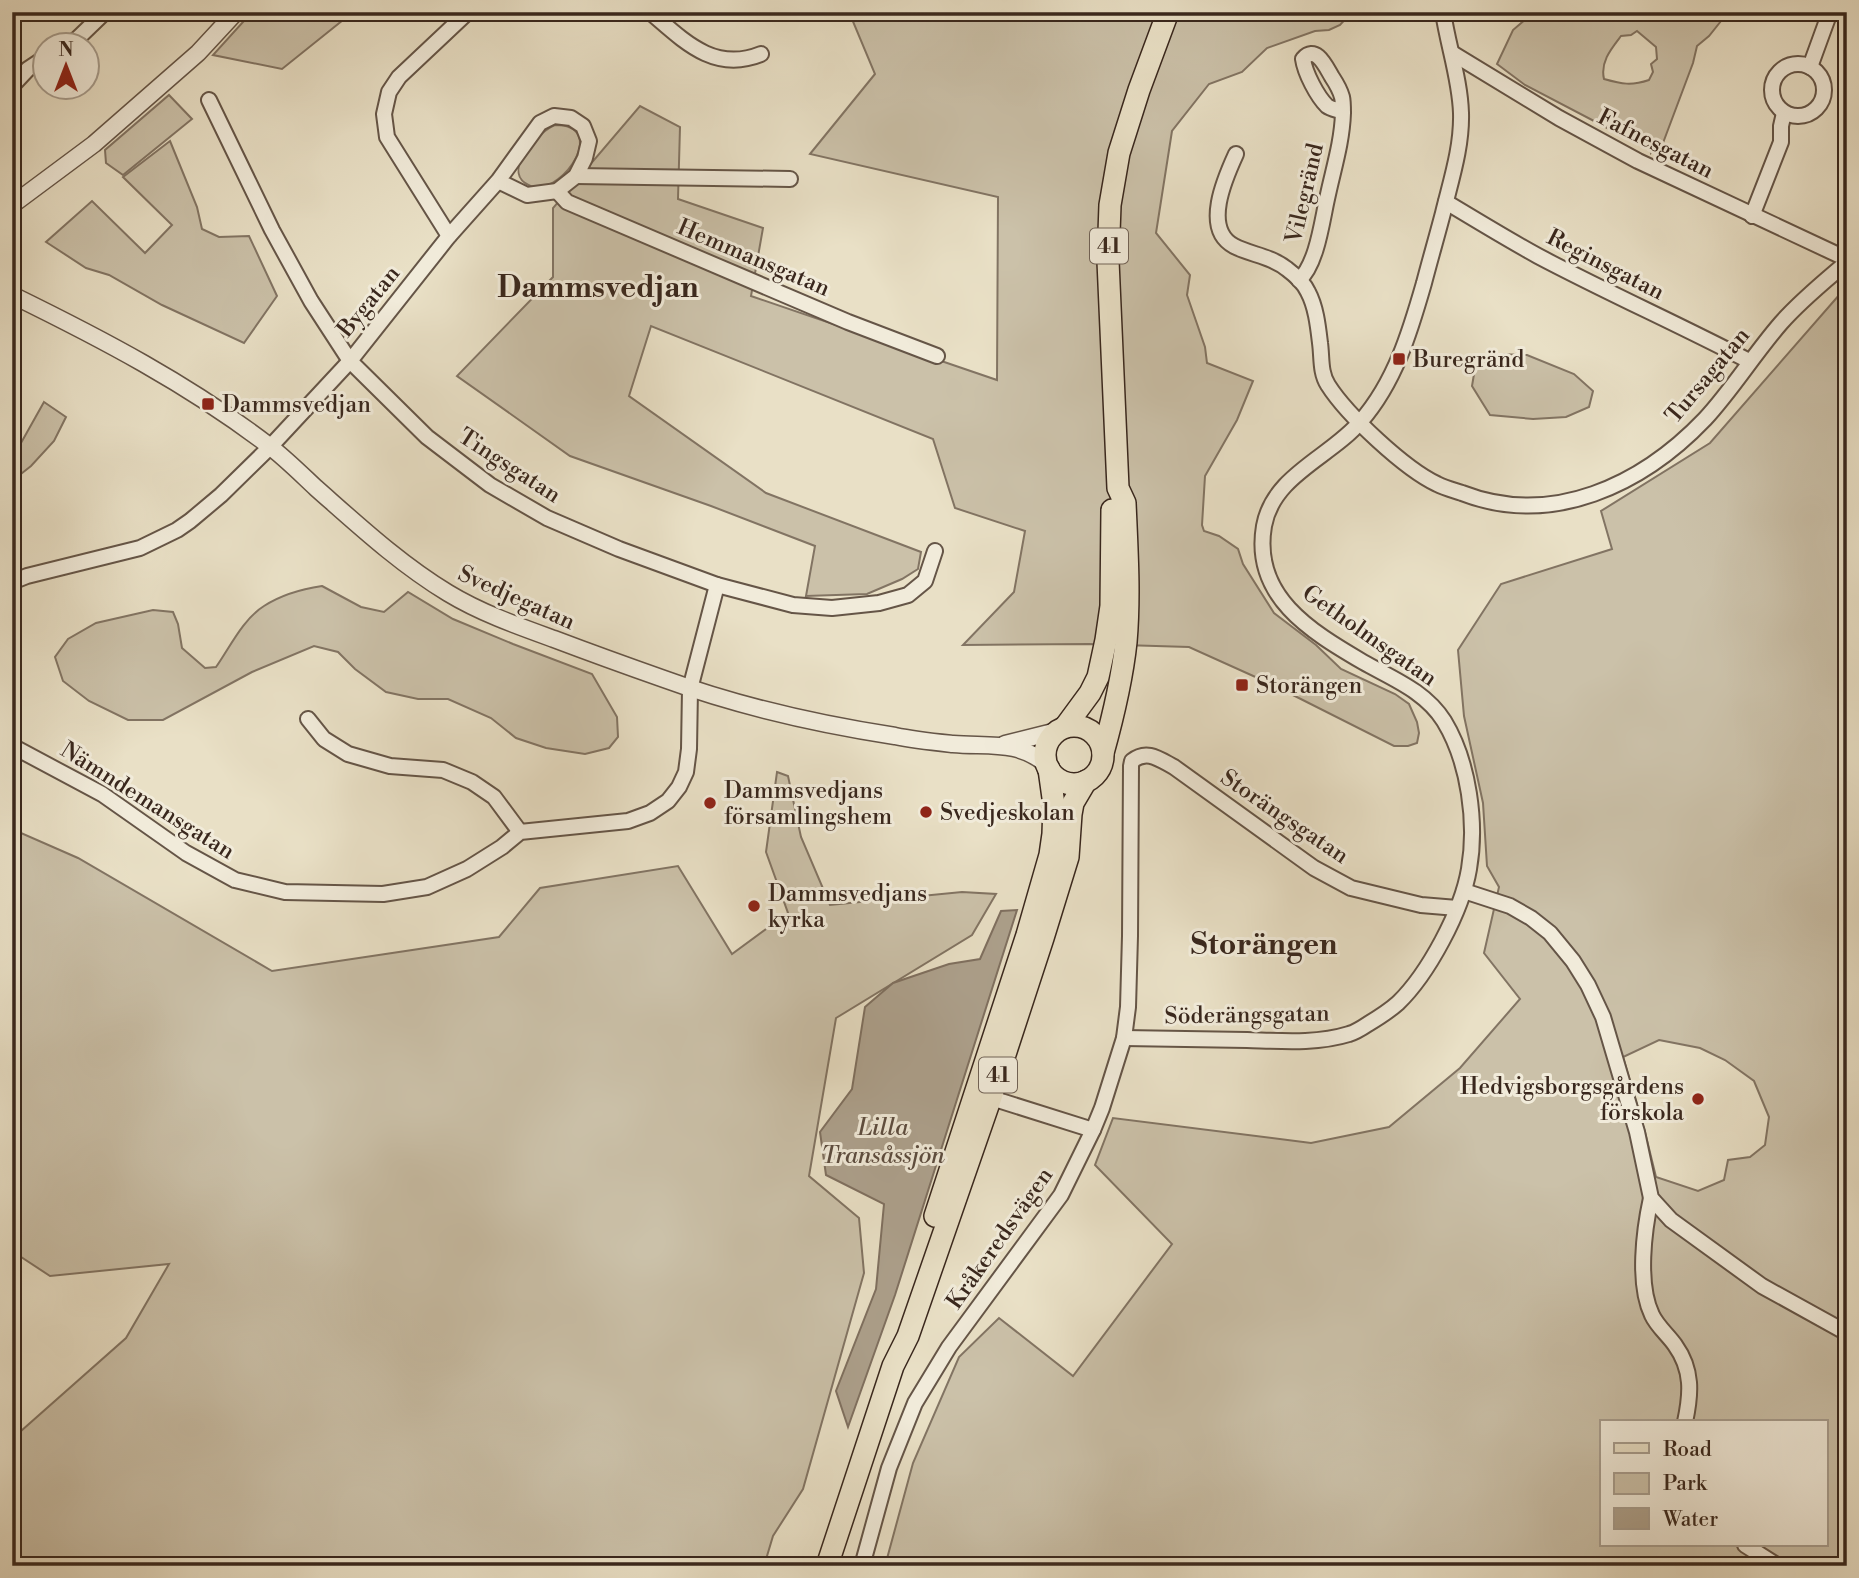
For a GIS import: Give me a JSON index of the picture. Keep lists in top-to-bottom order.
{
  "streets": {
    "main road": ["41"],
    "street": [
      "Fafnesgatan",
      "Vilegränd",
      "Hemmansgatan",
      "Reginsgatan",
      "Bygatan",
      "Tursagatan",
      "Tingsgatan",
      "Svedjegatan",
      "Getholmsgatan",
      "Nämndemansgatan",
      "Storängsgatan",
      "Söderängsgatan",
      "Kråkeredsvägen"
    ]
  },
  "crossings": [
    ["Fafnesgatan", "Tursagatan"],
    ["Fafnesgatan", "Getholmsgatan"],
    ["Vilegränd", "Tursagatan"],
    ["41", "Svedjegatan"],
    ["Reginsgatan", "Tursagatan"],
    ["Reginsgatan", "Getholmsgatan"],
    ["Bygatan", "Tingsgatan"],
    ["Bygatan", "Svedjegatan"],
    ["Tursagatan", "Getholmsgatan"],
    ["Getholmsgatan", "Söderängsgatan"],
    ["Storängsgatan", "Söderängsgatan"],
    ["Storängsgatan", "Kråkeredsvägen"],
    ["Söderängsgatan", "Kråkeredsvägen"]
  ],
  "districts": ["Dammsvedjan", "Storängen"],
  "water": ["Lilla Transåssjön"],
  "places": {
    "transit": ["Buregränd", "Dammsvedjan", "Storängen"],
    "other": [
      "Dammsvedjans församlingshem",
      "Svedjeskolan",
      "Dammsvedjans kyrka",
      "Hedvigsborgsgårdens förskola"
    ]
  },
  "legend": ["Road", "Park", "Water"],
  "north": "top"
}
